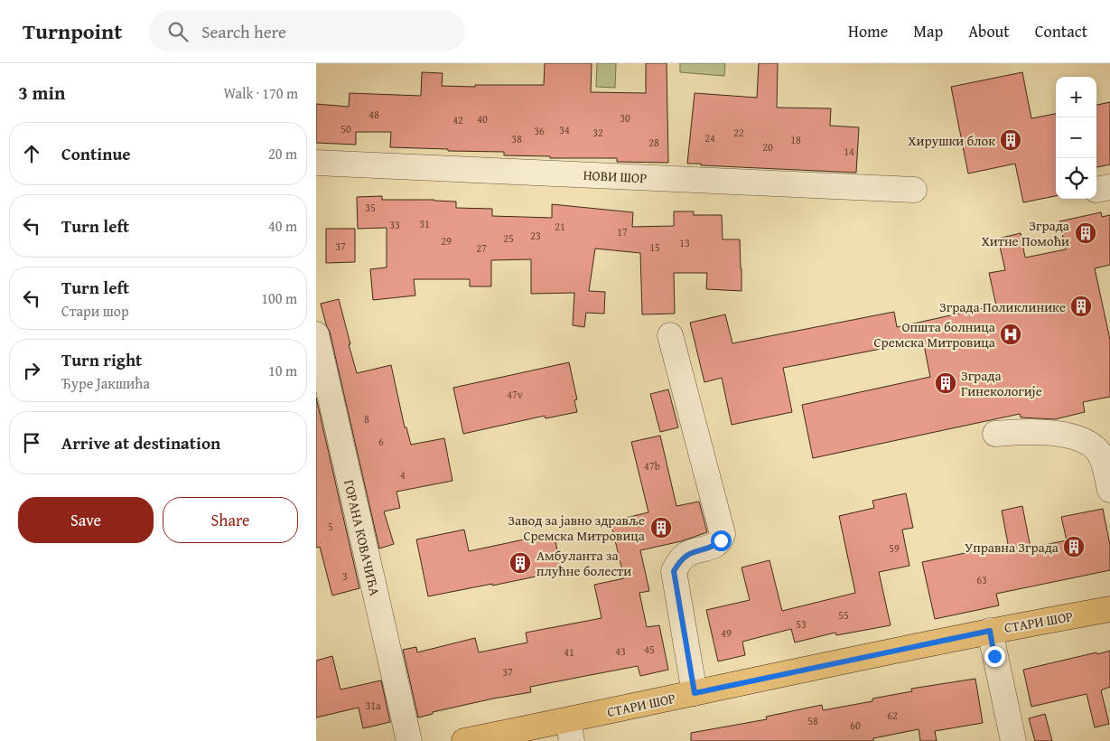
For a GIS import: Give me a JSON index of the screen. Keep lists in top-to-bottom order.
{
  "streets": {
    "main road": ["СТАРИ ШОР"],
    "street": ["НОВИ ШОР", "ГОРАНА КОВАЧИЋА"]
  },
  "places": {
    "building": [
      "Хирушки блок",
      "Зграда Хитне Помоћи",
      "Зграда Поликлинике",
      "Зграда Гинекологије",
      "Завод за јавно здравље Сремска Митровица",
      "Управна Зграда",
      "Амбуланта за плућне болести"
    ],
    "hospital": ["Општа болница Сремска Митровица"]
  },
  "house_numbers": [
    "48",
    "30",
    "40",
    "42",
    "50",
    "34",
    "36",
    "32",
    "22",
    "24",
    "38",
    "18",
    "28",
    "20",
    "14",
    "35",
    "31",
    "33",
    "21",
    "17",
    "23",
    "25",
    "29",
    "13",
    "37",
    "15",
    "27",
    "47v",
    "8",
    "6",
    "47b",
    "4",
    "5",
    "59",
    "3",
    "63",
    "55",
    "53",
    "49",
    "45",
    "43",
    "41",
    "37",
    "31a",
    "62",
    "58",
    "60"
  ],
  "page": {
    "header": "Turnpoint",
    "search": "Search here",
    "nav": [
      "Home",
      "Map",
      "About",
      "Contact"
    ],
    "heading": ["3 min", "Walk · 170 m"],
    "map_buttons": ["+", "−"],
    "list": [
      ["Continue", "20 m"],
      ["Turn left", "40 m"],
      ["Turn left", "Стари шор", "100 m"],
      ["Turn right", "Ђуре Јакшића", "10 m"],
      "Arrive at destination"
    ],
    "buttons": ["Save", "Share"]
  }
}
